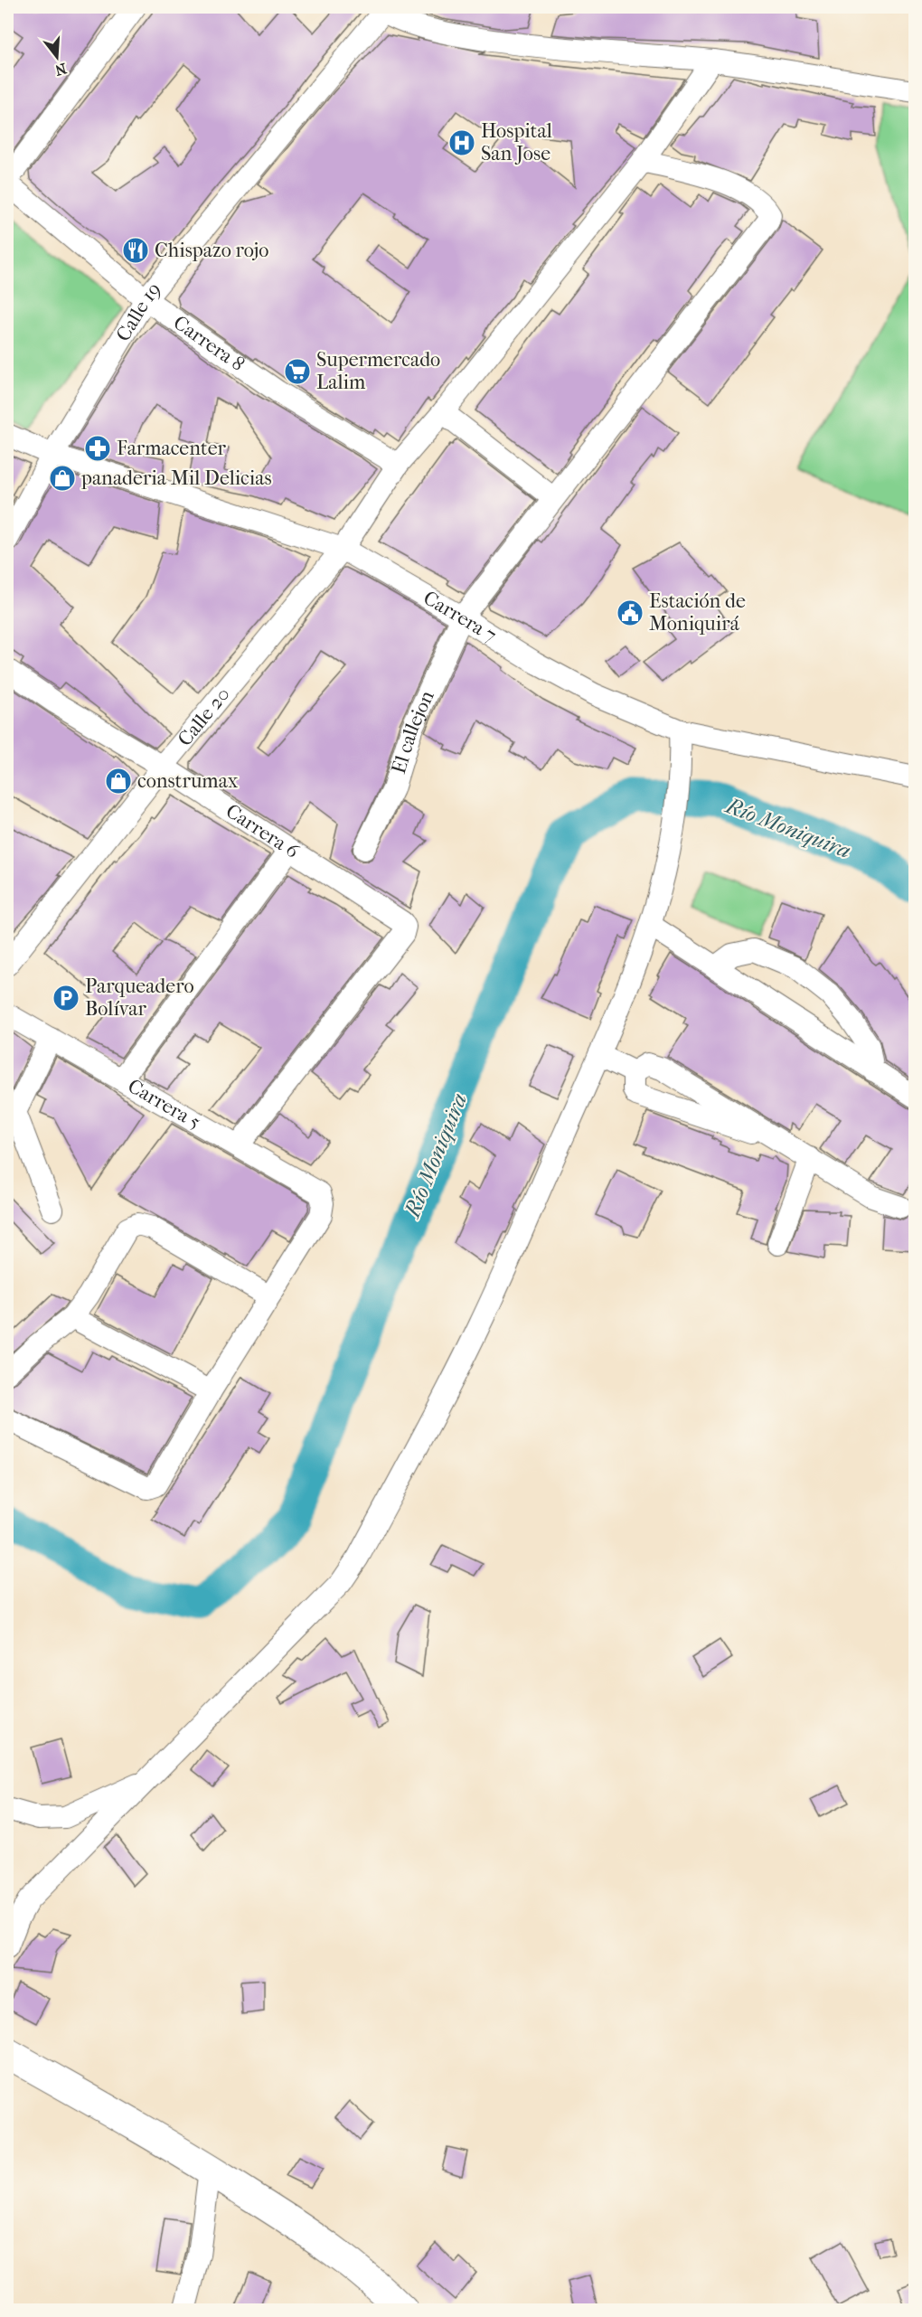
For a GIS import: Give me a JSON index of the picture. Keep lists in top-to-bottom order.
{
  "streets": {
    "street": [
      "Calle 19",
      "Carrera 8",
      "Carrera 7",
      "Calle 20",
      "El callejon",
      "Carrera 6",
      "Carrera 5"
    ]
  },
  "crossings": [
    ["Calle 19", "Carrera 8"],
    ["Calle 19", "Carrera 7"],
    ["Carrera 8", "Calle 20"],
    ["Carrera 7", "Calle 20"],
    ["Carrera 7", "El callejon"],
    ["Calle 20", "El callejon"],
    ["Calle 20", "Carrera 6"],
    ["Carrera 6", "Carrera 5"]
  ],
  "water": ["Río Moniquira"],
  "places": {
    "hospital": ["Hospital San Jose"],
    "restaurant": ["Chispazo rojo"],
    "supermarket": ["Supermercado Lalim"],
    "pharmacy": ["Farmacenter"],
    "shop": ["panaderia Mil Delicias", "construmax"],
    "public building": ["Estación de Moniquirá"],
    "parking": ["Parqueadero Bolívar"]
  },
  "north": "bottom"
}
